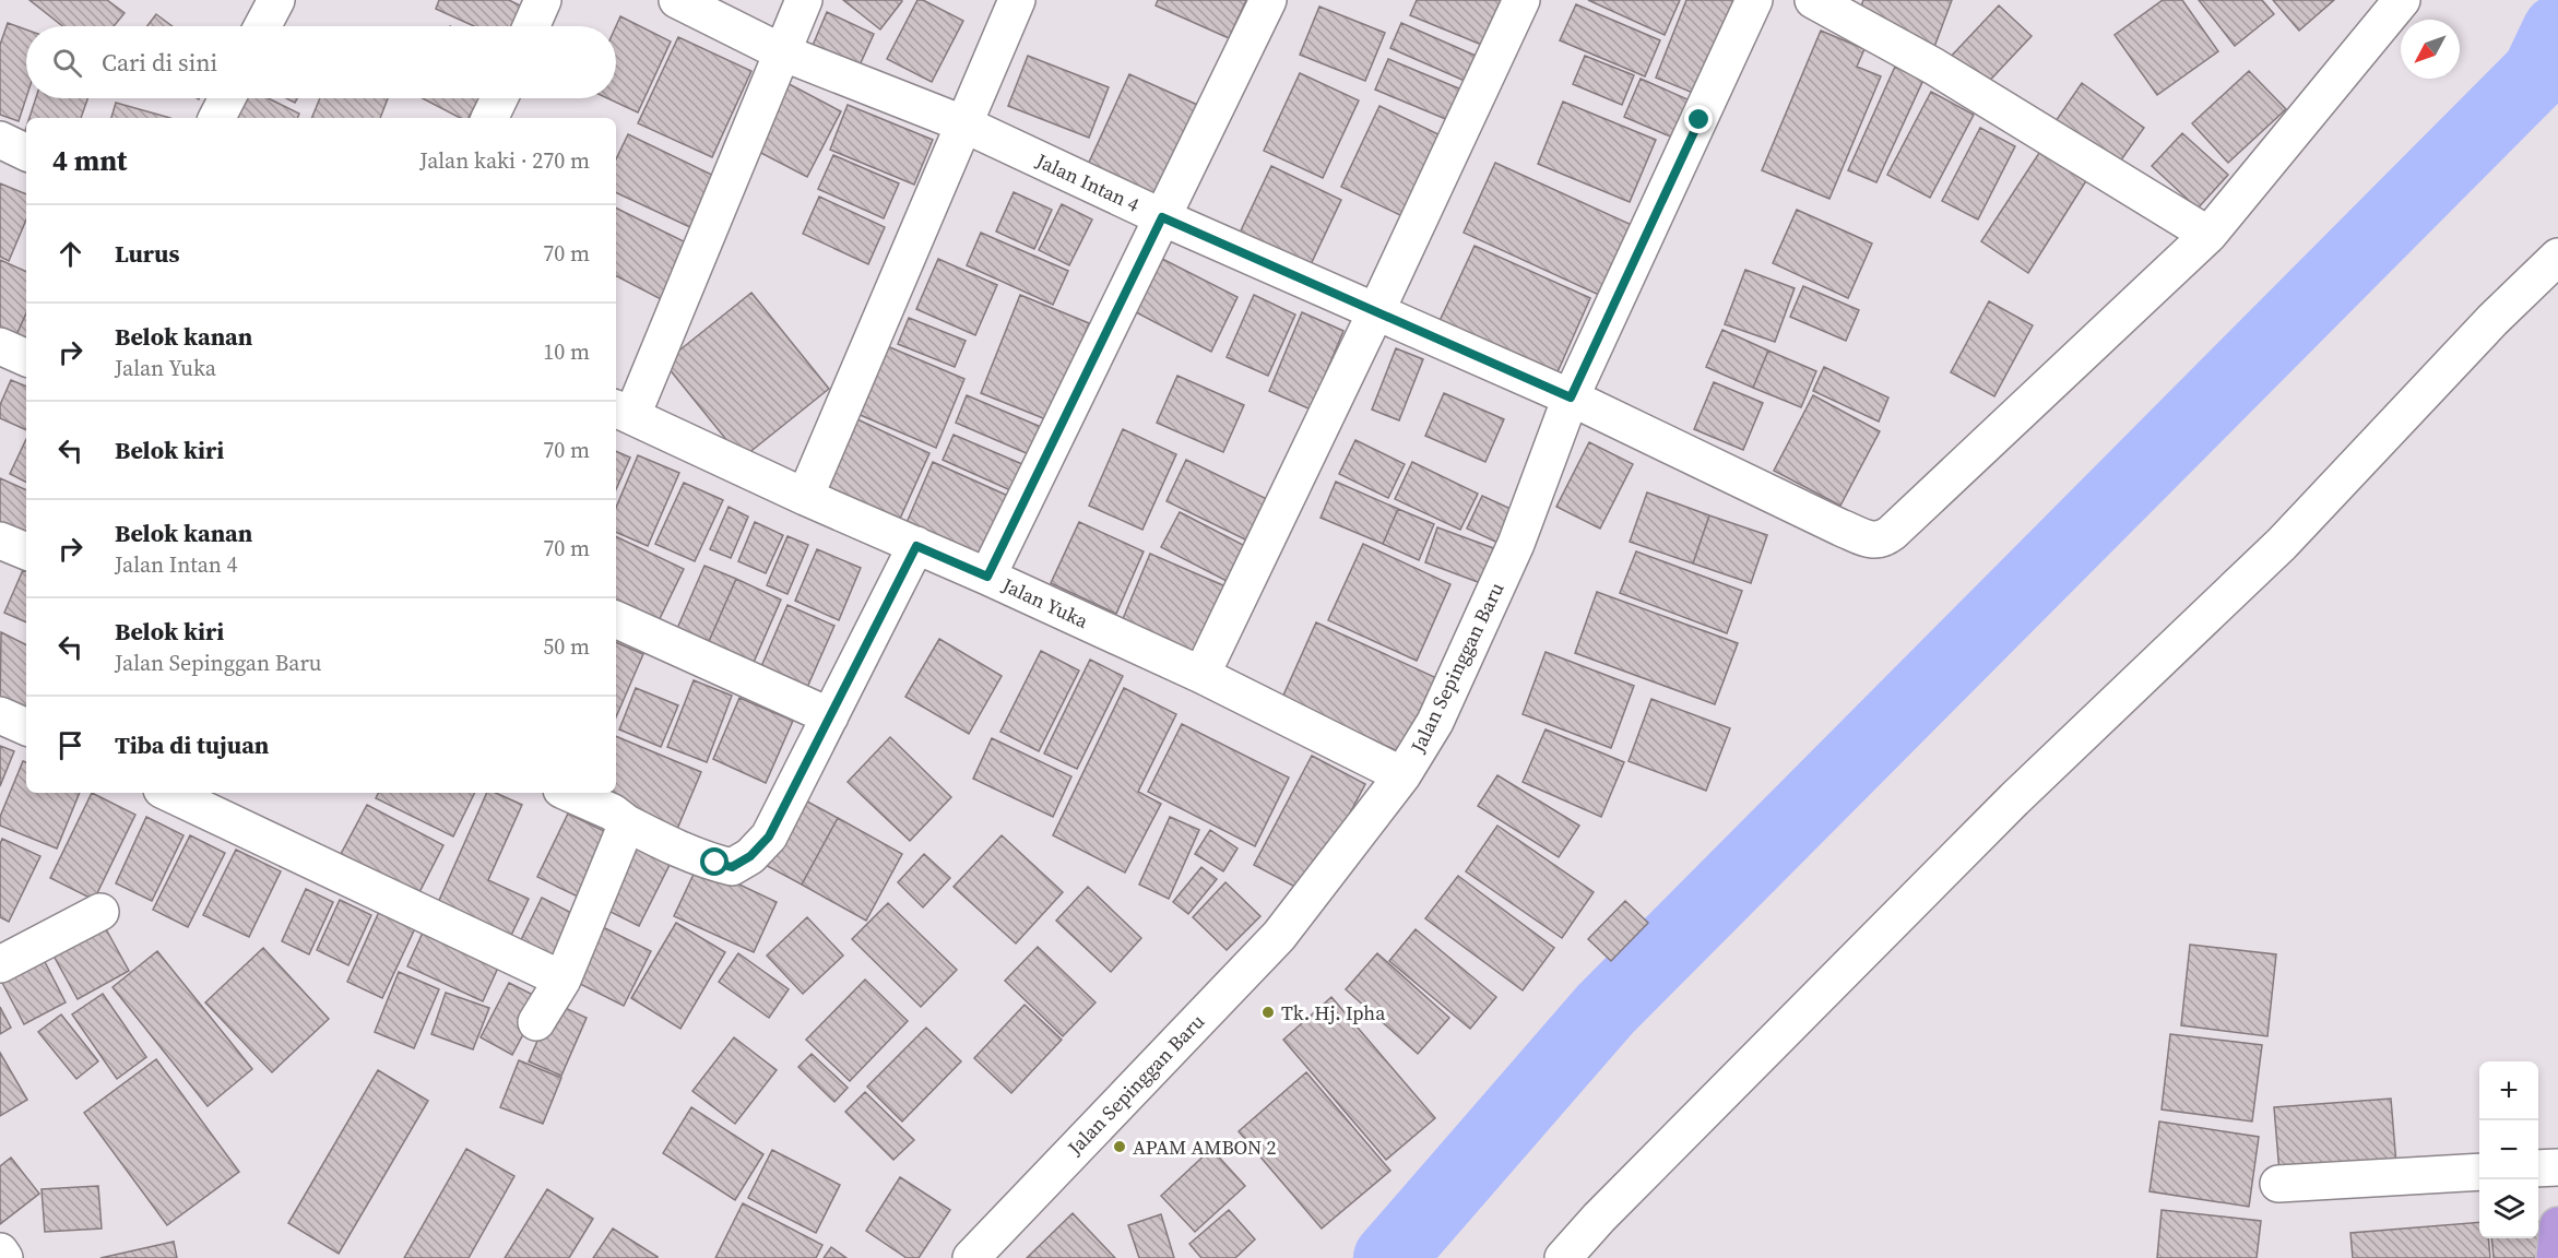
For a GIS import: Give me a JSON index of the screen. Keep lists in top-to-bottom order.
{
  "streets": {
    "street": ["Jalan Intan 4", "Jalan Yuka", "Jalan Sepinggan Baru"]
  },
  "crossings": [
    ["Jalan Intan 4", "Jalan Sepinggan Baru"],
    ["Jalan Yuka", "Jalan Sepinggan Baru"]
  ],
  "places": ["Tk. Hj. Ipha", "APAM AMBON 2"],
  "north": "bottom left",
  "page": {
    "search": "Cari di sini",
    "heading": ["4 mnt", "Jalan kaki · 270 m"],
    "list": [
      ["Lurus", "70 m"],
      ["Belok kanan", "Jalan Yuka", "10 m"],
      ["Belok kiri", "70 m"],
      ["Belok kanan", "Jalan Intan 4", "70 m"],
      ["Belok kiri", "Jalan Sepinggan Baru", "50 m"],
      "Tiba di tujuan"
    ],
    "map_buttons": ["+", "−"]
  }
}
